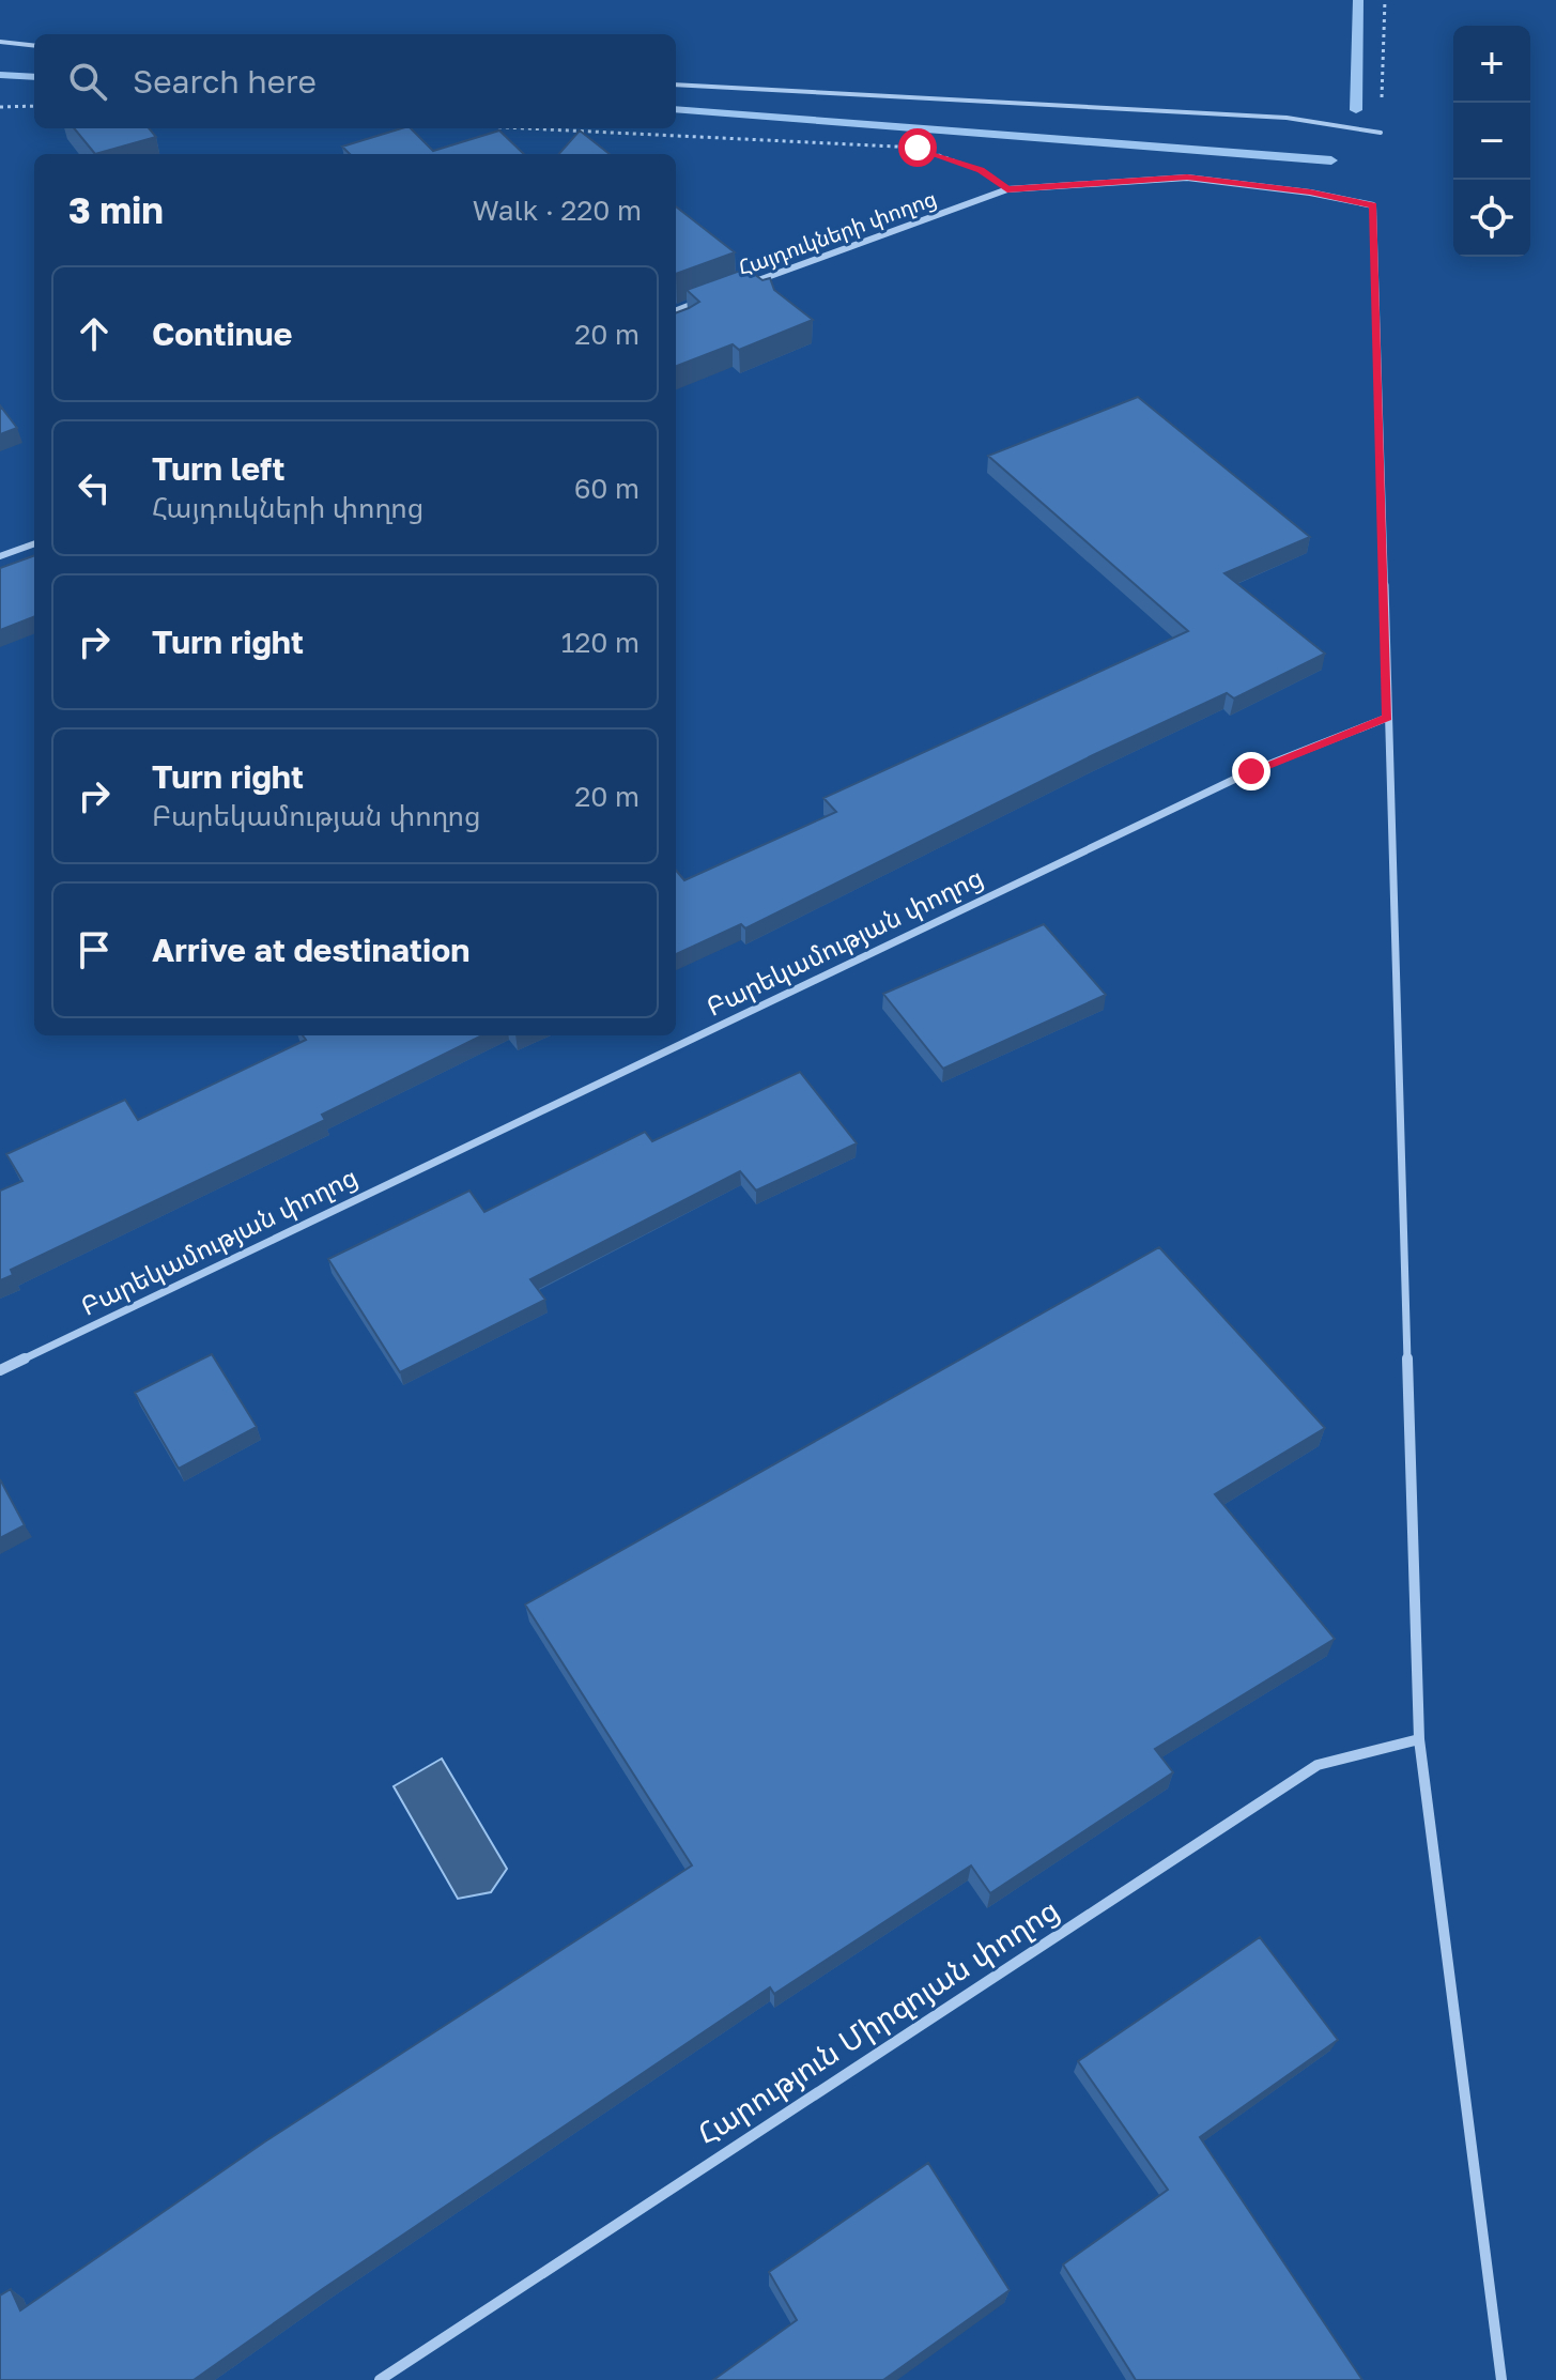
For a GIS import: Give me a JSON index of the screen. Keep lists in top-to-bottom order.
{
  "streets": {
    "street": ["Հայդուկների փողոց", "Բարեկամության փողոց", "Հարություն Միրզոյան փողոց"]
  },
  "crossings": [
    ["Հայդուկների փողոց", "Բարեկամության փողոց"]
  ],
  "page": {
    "map_buttons": ["+", "−"],
    "search": "Search here",
    "heading": ["3 min", "Walk · 220 m"],
    "list": [
      ["Continue", "20 m"],
      ["Turn left", "Հայդուկների փողոց", "60 m"],
      ["Turn right", "120 m"],
      ["Turn right", "Բարեկամության փողոց", "20 m"],
      "Arrive at destination"
    ]
  }
}
